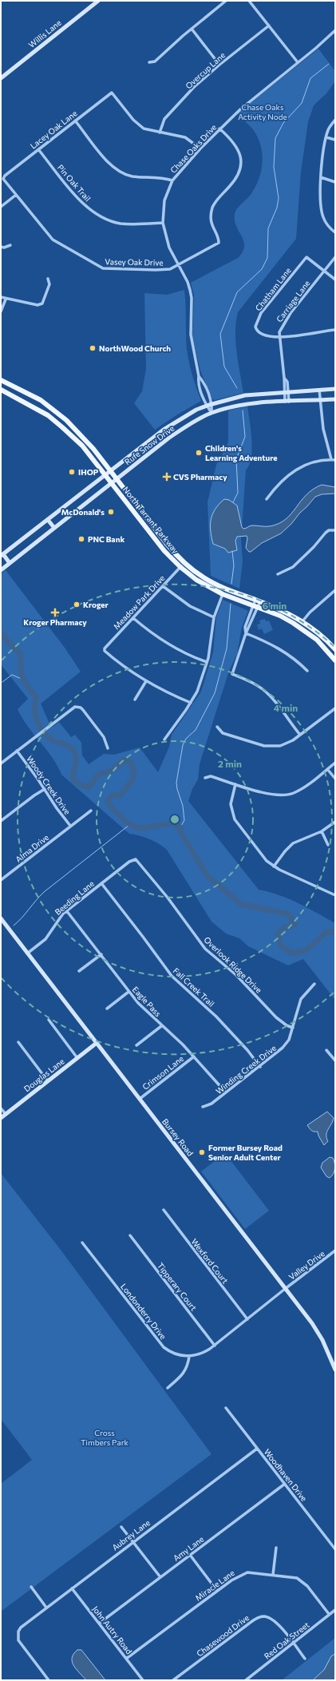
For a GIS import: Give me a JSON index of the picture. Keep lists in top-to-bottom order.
{
  "streets": {
    "main road": ["North Tarrant Parkway"],
    "street": [
      "Willis Lane",
      "Overcup Lane",
      "Lacey Oak Lane",
      "Chase Oaks Drive",
      "Pin Oak Trail",
      "Vasey Oak Drive",
      "Chatham Lane",
      "Carriage Lane",
      "Rufe Snow Drive",
      "Meadow Park Drive",
      "Woody Creek Drive",
      "Alma Drive",
      "Beeding Lane",
      "Overlook Ridge Drive",
      "Fall Creek Trail",
      "Eagle Pass",
      "Winding Creek Drive",
      "Crimson Lane",
      "Douglas Lane",
      "Bursey Road",
      "Wexford Court",
      "Valley Drive",
      "Tipperary Court",
      "Londonderry Drive",
      "Woodhaven Drive",
      "Aubrey Lane",
      "Amy Lane",
      "Miracle Lane",
      "John Autry Road",
      "Chasewood Drive",
      "Red Oak Street"
    ]
  },
  "crossings": [
    ["Overcup Lane", "Lacey Oak Lane"],
    ["Lacey Oak Lane", "Pin Oak Trail"],
    ["Lacey Oak Lane", "Vasey Oak Drive"],
    ["Chase Oaks Drive", "Pin Oak Trail"],
    ["Chase Oaks Drive", "Vasey Oak Drive"],
    ["Chase Oaks Drive", "Rufe Snow Drive"],
    ["Chatham Lane", "Carriage Lane"],
    ["Carriage Lane", "Rufe Snow Drive"],
    ["Rufe Snow Drive", "North Tarrant Parkway"],
    ["North Tarrant Parkway", "Meadow Park Drive"],
    ["Woody Creek Drive", "Alma Drive"],
    ["Beeding Lane", "Overlook Ridge Drive"],
    ["Beeding Lane", "Fall Creek Trail"],
    ["Beeding Lane", "Eagle Pass"],
    ["Beeding Lane", "Bursey Road"],
    ["Overlook Ridge Drive", "Winding Creek Drive"],
    ["Fall Creek Trail", "Winding Creek Drive"],
    ["Eagle Pass", "Winding Creek Drive"],
    ["Eagle Pass", "Crimson Lane"],
    ["Crimson Lane", "Bursey Road"],
    ["Douglas Lane", "Bursey Road"],
    ["Bursey Road", "Valley Drive"],
    ["Bursey Road", "Londonderry Drive"],
    ["Wexford Court", "Londonderry Drive"],
    ["Valley Drive", "Londonderry Drive"],
    ["Tipperary Court", "Londonderry Drive"],
    ["Woodhaven Drive", "Aubrey Lane"],
    ["Woodhaven Drive", "Amy Lane"],
    ["Aubrey Lane", "John Autry Road"],
    ["Amy Lane", "John Autry Road"],
    ["Miracle Lane", "John Autry Road"],
    ["Miracle Lane", "Red Oak Street"],
    ["Chasewood Drive", "Red Oak Street"]
  ],
  "parks": ["Chase Oaks Activity Node", "Cross Timbers Park"],
  "places": {
    "other": [
      "NorthWood Church",
      "Children's Learning Adventure",
      "IHOP",
      "McDonald's",
      "PNC Bank",
      "Kroger",
      "Former Bursey Road Senior Adult Center"
    ],
    "health": ["CVS Pharmacy", "Kroger Pharmacy"]
  },
  "rings": ["6 min", "4 min", "2 min"]
}
